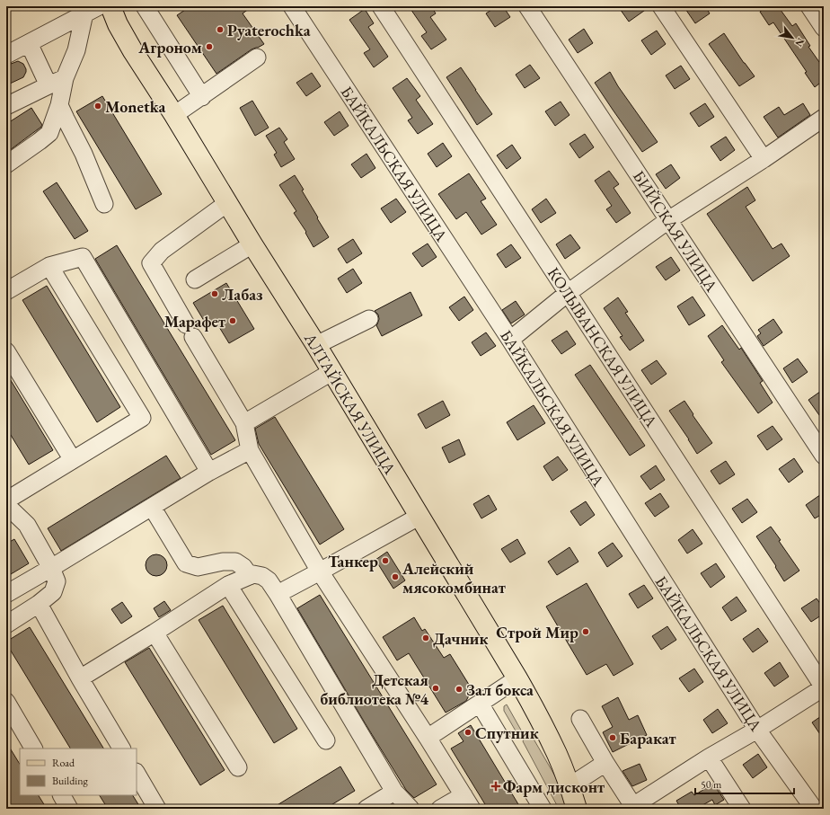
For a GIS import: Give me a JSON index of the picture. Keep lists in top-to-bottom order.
{
  "streets": {
    "main road": ["АЛТАЙСКАЯ УЛИЦА"],
    "street": ["БАЙКАЛЬСКАЯ УЛИЦА", "БИЙСКАЯ УЛИЦА", "КОЛЫВАНСКАЯ УЛИЦА"]
  },
  "places": {
    "other": [
      "Pyaterochka",
      "Агроном",
      "Monetka",
      "Лабаз",
      "Марафет",
      "Танкер",
      "Алейский мясокомбинат",
      "Строй Мир",
      "Дачник",
      "Детская библиотека №4",
      "Зал бокса",
      "Спутник",
      "Баракат"
    ],
    "health": ["Фарм дисконт"]
  },
  "legend": ["Road", "Building"],
  "scale_bar": "50 m",
  "north": "bottom right"
}
